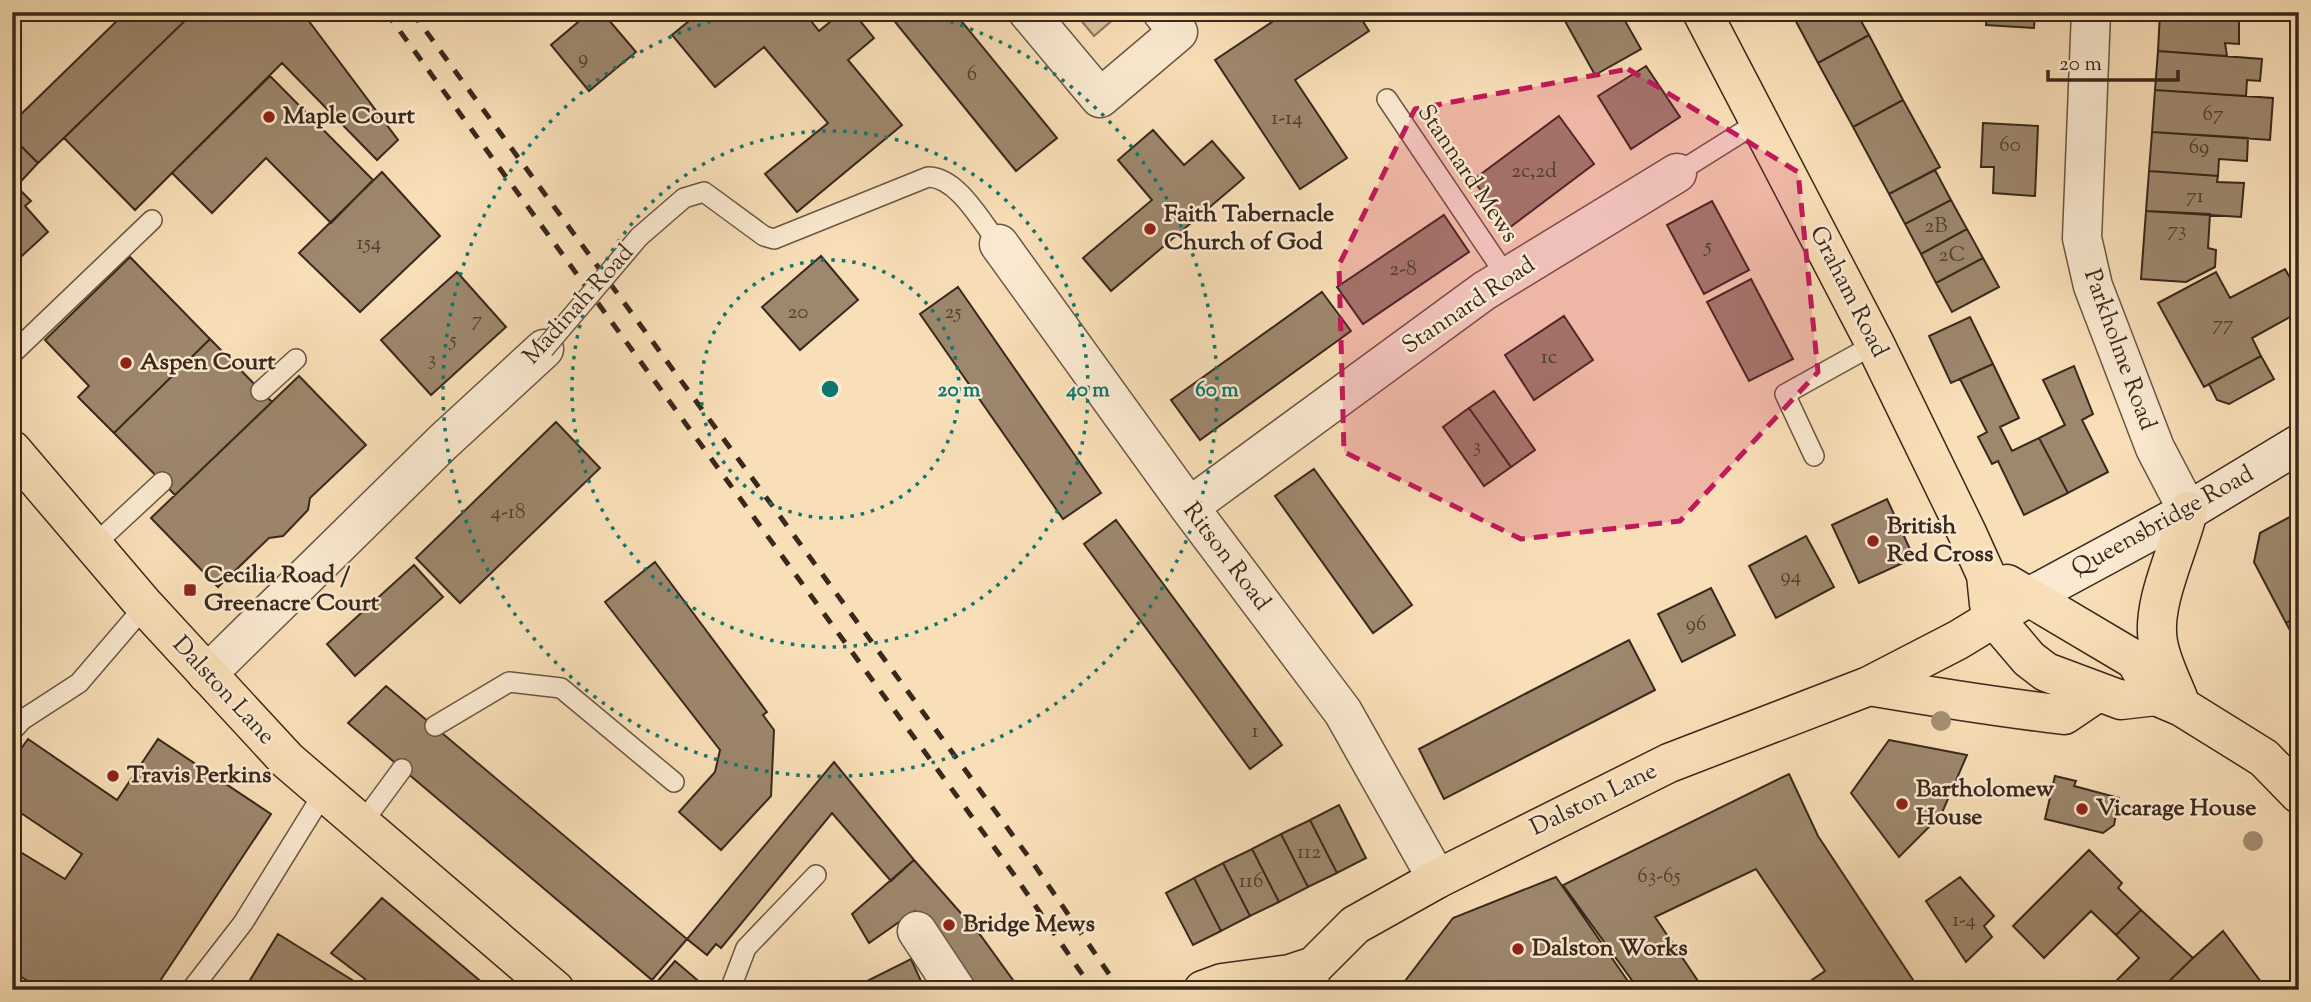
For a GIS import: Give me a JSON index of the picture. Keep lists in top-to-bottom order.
{
  "streets": {
    "main road": ["Graham Road", "Dalston Lane"],
    "street": [
      "Madinah Road",
      "Stannard Road",
      "Parkholme Road",
      "Queensbridge Road",
      "Ritson Road"
    ],
    "lane": ["Stannard Mews"]
  },
  "crossings": [
    ["Stannard Mews", "Stannard Road"],
    ["Graham Road", "Stannard Road"],
    ["Graham Road", "Dalston Lane"],
    ["Madinah Road", "Ritson Road"],
    ["Madinah Road", "Dalston Lane"],
    ["Stannard Road", "Ritson Road"],
    ["Parkholme Road", "Queensbridge Road"],
    ["Queensbridge Road", "Dalston Lane"],
    ["Ritson Road", "Dalston Lane"]
  ],
  "places": {
    "other": [
      "Maple Court",
      "Faith Tabernacle Church of God",
      "Aspen Court",
      "British Red Cross",
      "Travis Perkins",
      "Bartholomew House",
      "Vicarage House",
      "Bridge Mews",
      "Dalston Works"
    ],
    "transit": ["Cecilia Road / Greenacre Court"]
  },
  "house_numbers": [
    "9",
    "6",
    "67",
    "1-14",
    "60",
    "69",
    "2c,2d",
    "71",
    "2B",
    "73",
    "154",
    "5",
    "2C",
    "2-8",
    "20",
    "25",
    "7",
    "77",
    "5",
    "1c",
    "3",
    "3",
    "4-18",
    "94",
    "96",
    "1",
    "112",
    "63-65",
    "116",
    "1-4"
  ],
  "scale_bar": "20 m",
  "rings": ["20 m", "40 m", "60 m"]
}
